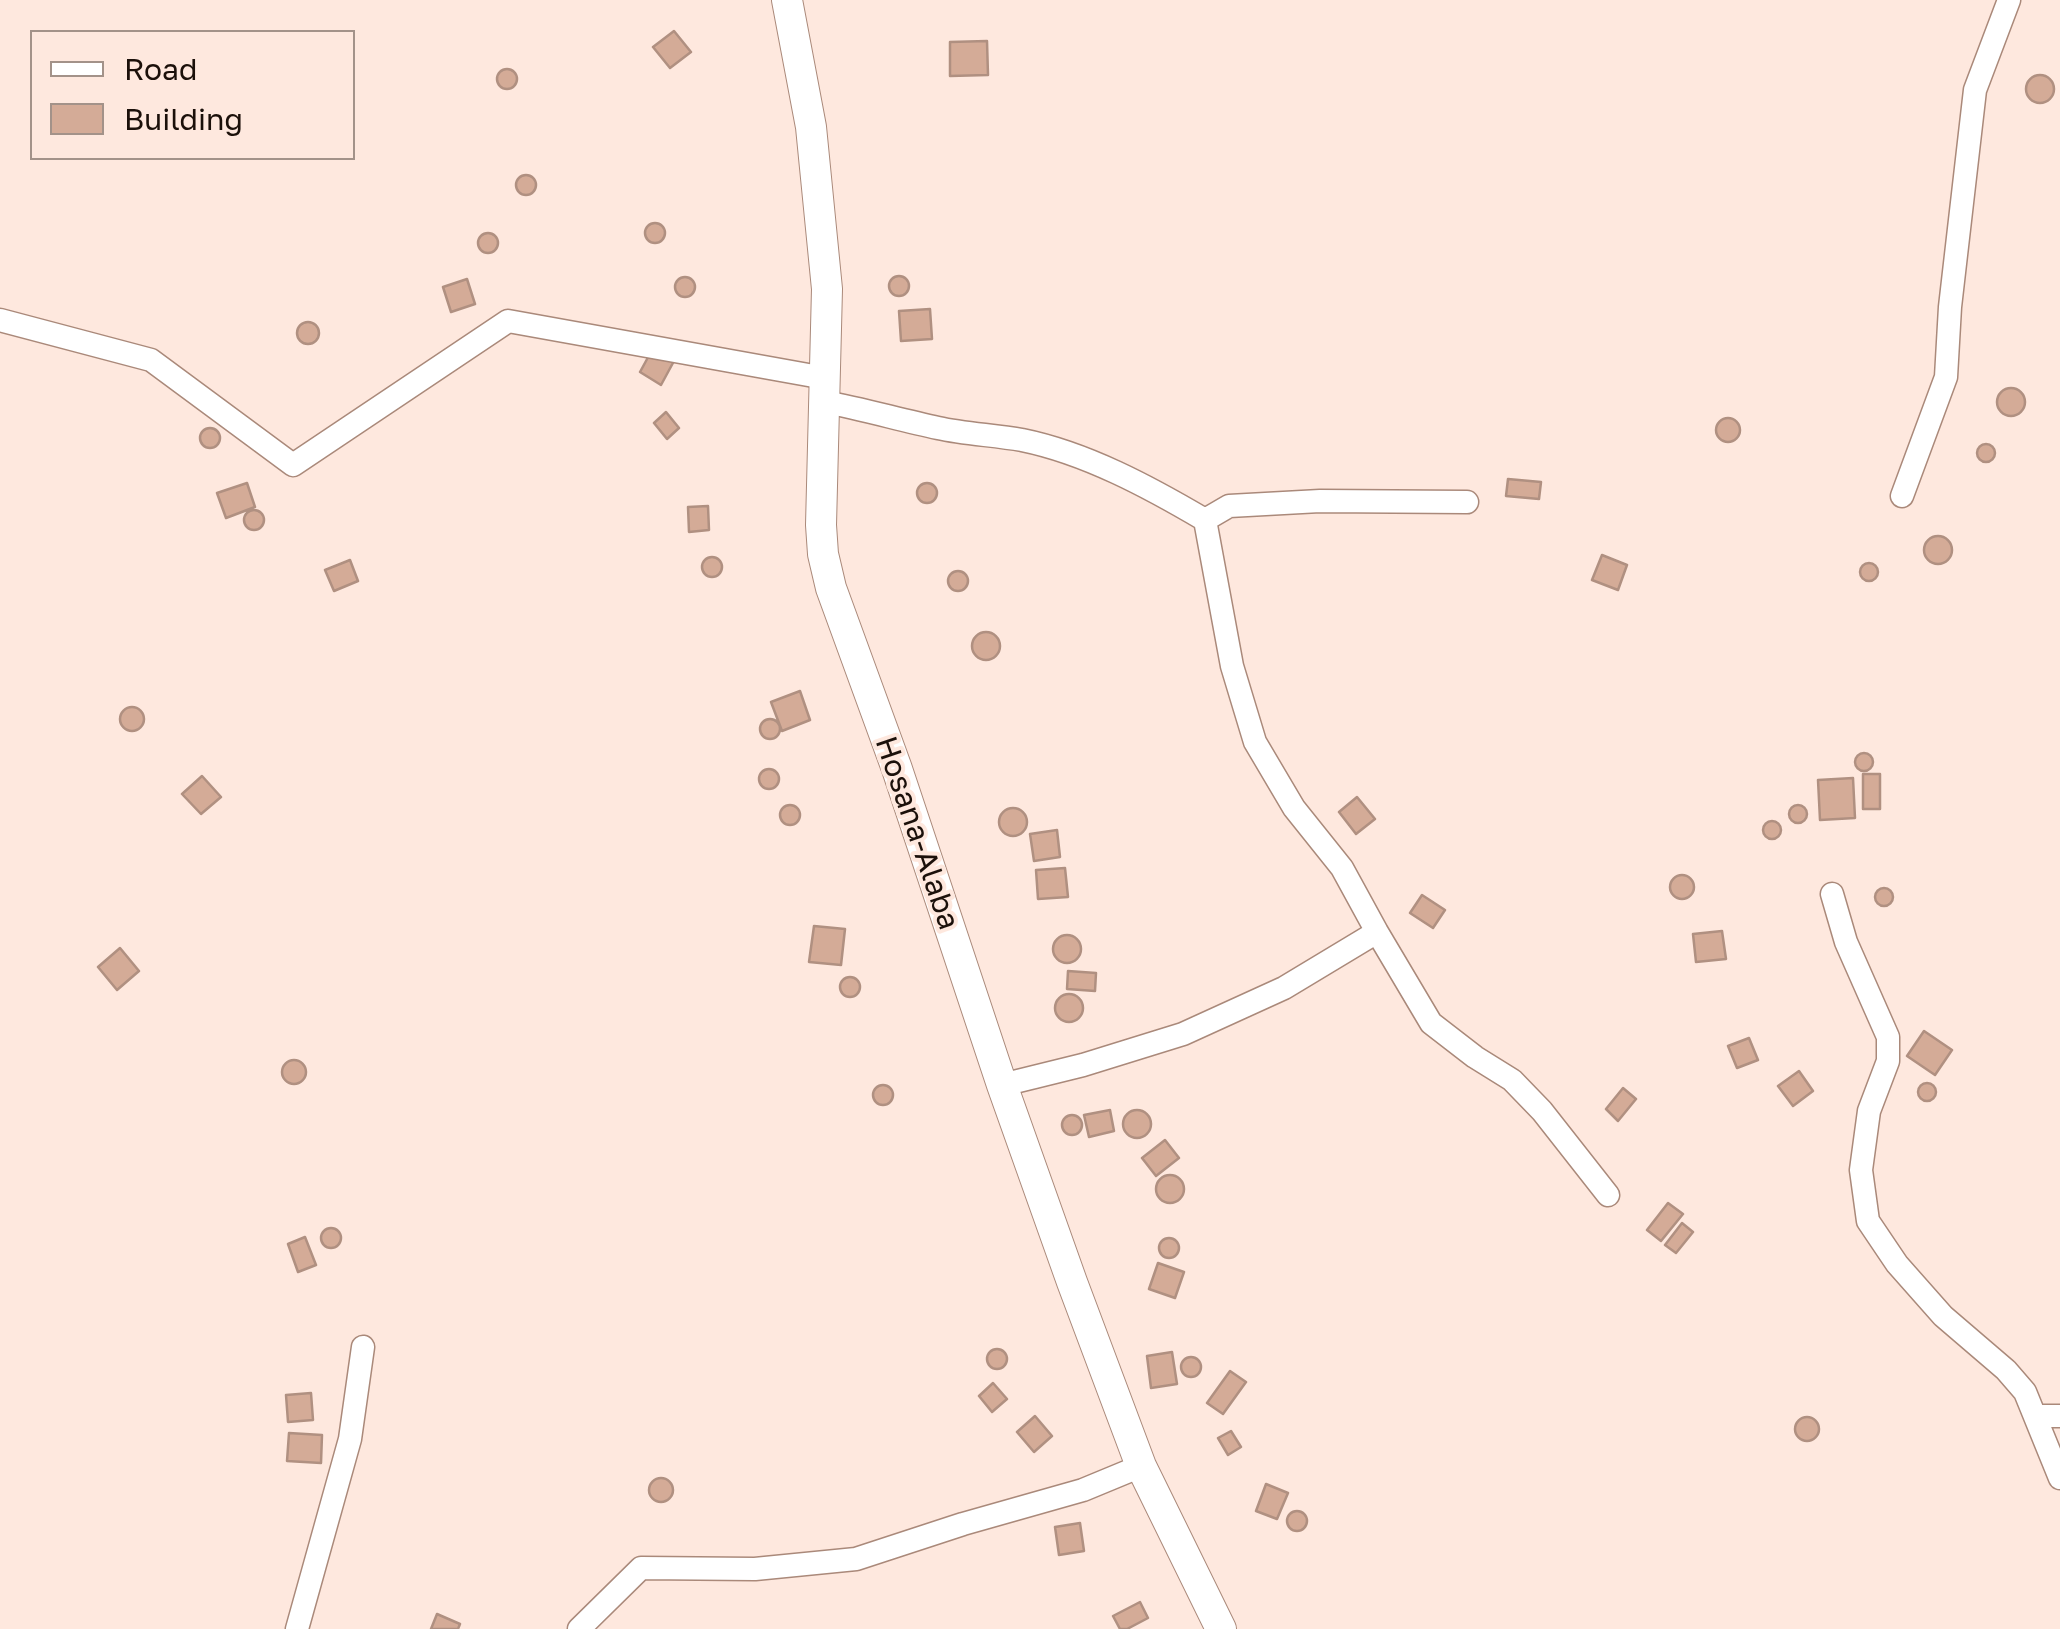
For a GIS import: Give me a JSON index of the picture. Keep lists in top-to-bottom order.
{
  "streets": {
    "main road": ["Hosana-Alaba"]
  },
  "legend": ["Road", "Building"]
}
